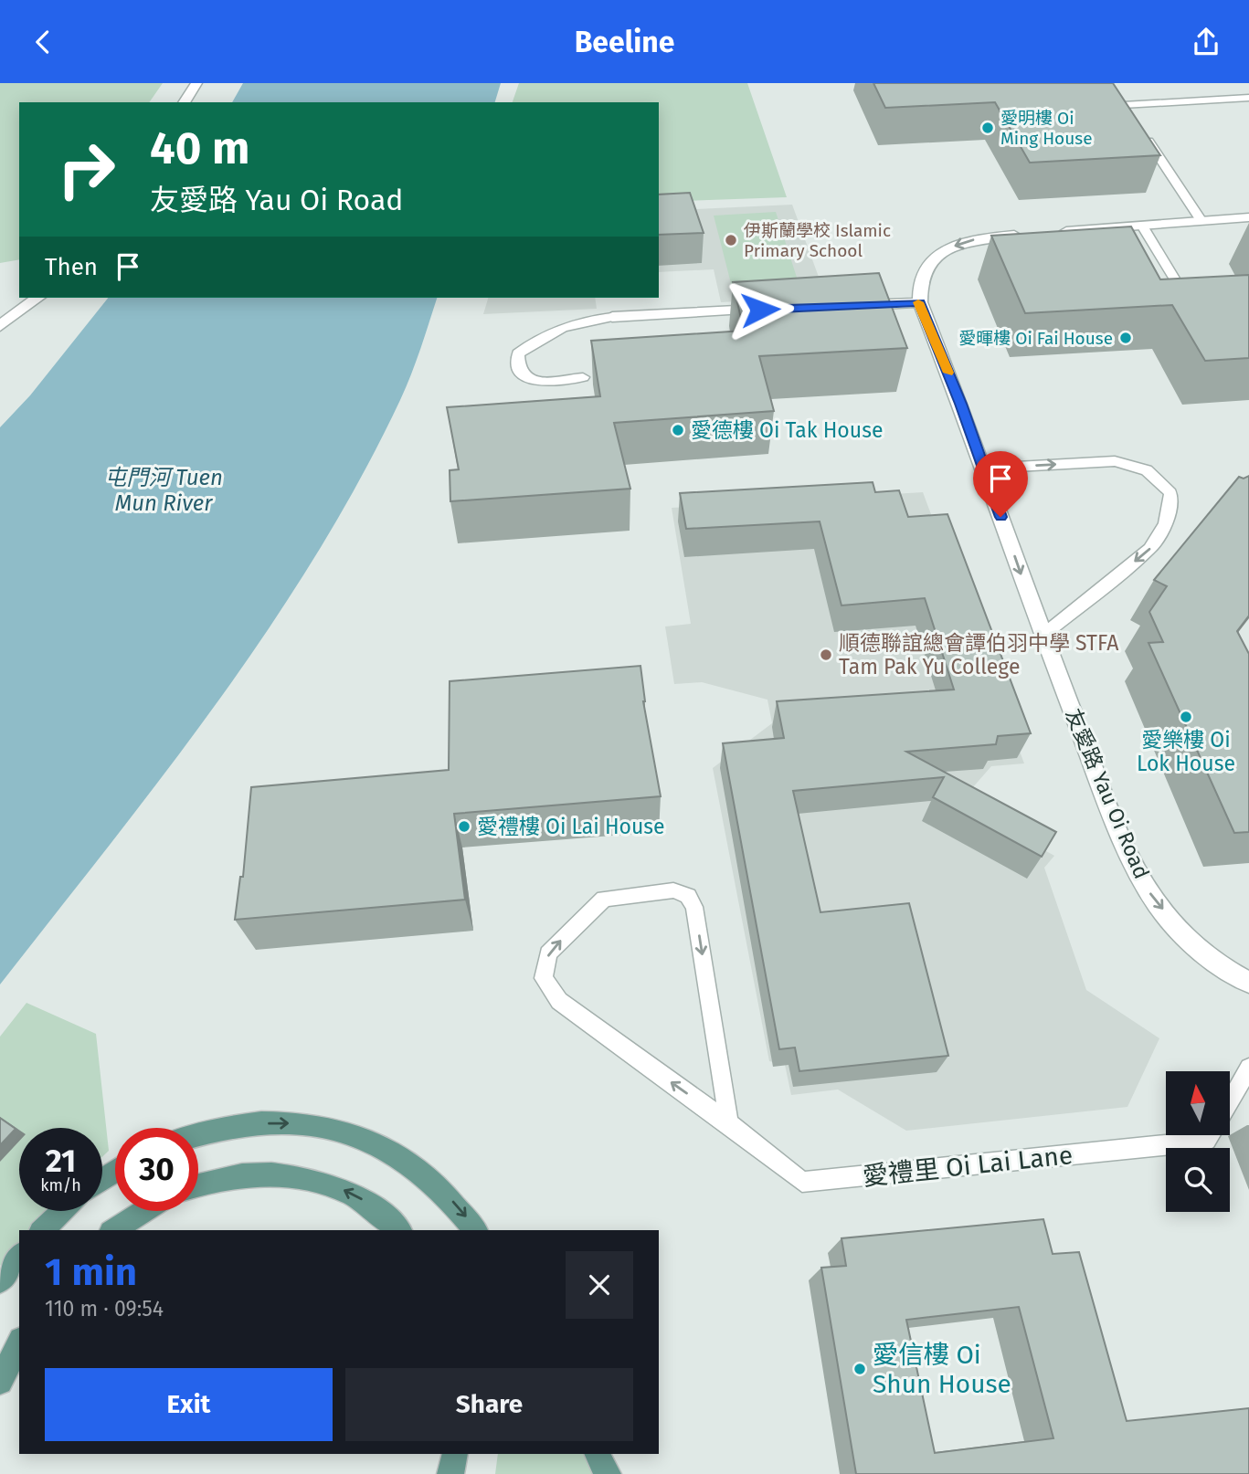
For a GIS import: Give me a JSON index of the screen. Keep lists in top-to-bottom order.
{
  "streets": {
    "street": ["友愛路 Yau Oi Road"],
    "lane": ["愛禮里 Oi Lai Lane"]
  },
  "water": ["屯門河 Tuen Mun River"],
  "places": [
    "愛明樓 Oi Ming House",
    "伊斯蘭學校 Islamic Primary School",
    "愛暉樓 Oi Fai House",
    "愛德樓 Oi Tak House",
    "順德聯誼總會譚伯羽中學 STFA Tam Pak Yu College",
    "愛樂樓 Oi Lok House",
    "愛禮樓 Oi Lai House",
    "愛信樓 Oi Shun House"
  ],
  "north": "top",
  "page": {
    "header": "Beeline",
    "turn": ["40 m", "友愛路 Yau Oi Road"],
    "then": "Then",
    "speed": "21 km/h",
    "limit": "30",
    "heading": ["1 min", "110 m · 09:54"],
    "buttons": ["Exit", "Share"]
  }
}
